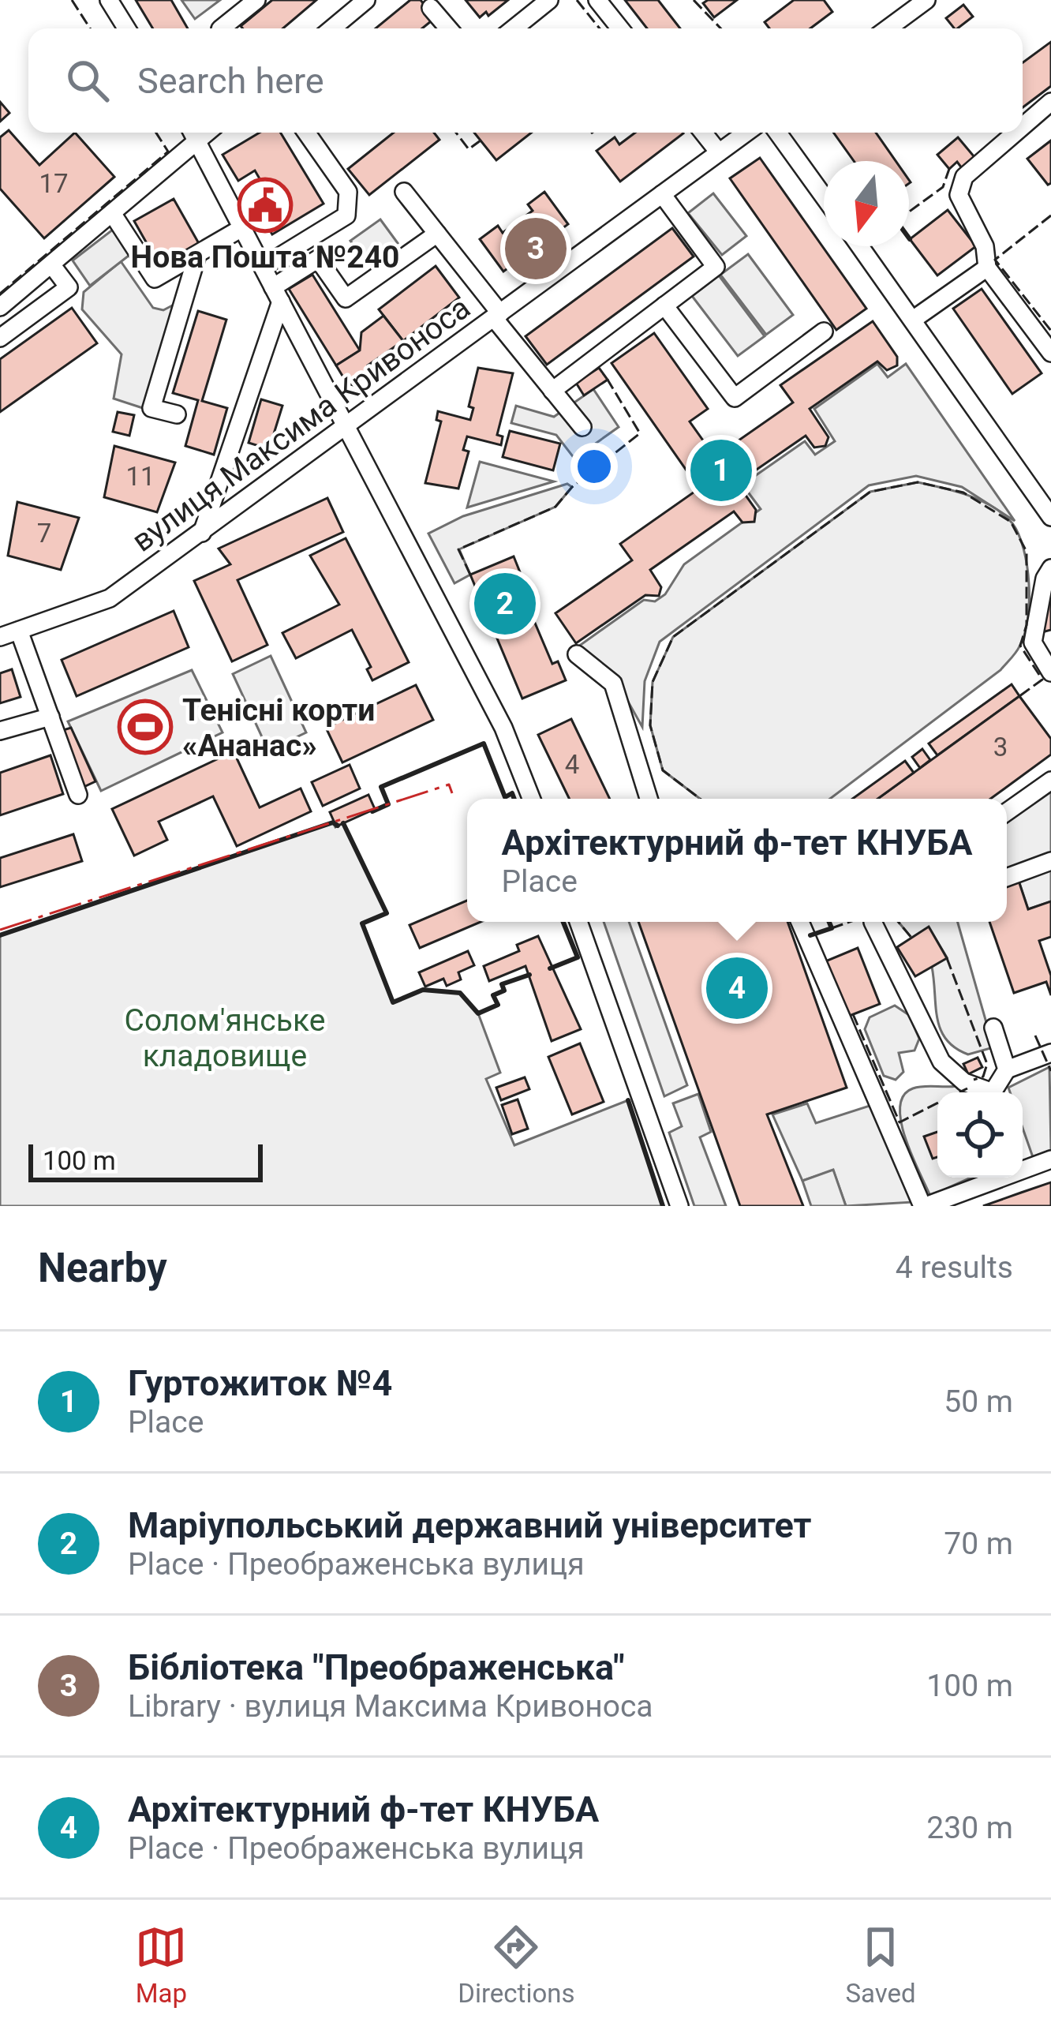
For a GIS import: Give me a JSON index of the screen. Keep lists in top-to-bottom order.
{
  "streets": {
    "street": ["вулиця Максима Кривоноса"]
  },
  "parks": ["Солом'янське кладовище"],
  "places": {
    "public building": ["Нова Пошта №240"],
    "sports": ["Тенісні корти «Ананас»"]
  },
  "house_numbers": [
    "17",
    "11",
    "7",
    "3",
    "4"
  ],
  "scale_bar": "100 m",
  "north": "bottom",
  "page": {
    "search": "Search here",
    "pins": [
      "3",
      "1",
      "2",
      "4"
    ],
    "popup": ["Архітектурний ф-тет КНУБА", "Place"],
    "scale": "100 m",
    "heading": ["Nearby", "4 results"],
    "list": [
      {
        "mark": "1",
        "name": "Гуртожиток №4",
        "note": "Place",
        "value": "50 m"
      },
      {
        "mark": "2",
        "name": "Маріупольський державний університет",
        "note": "Place · Преображенська вулиця",
        "value": "70 m"
      },
      {
        "mark": "3",
        "name": "Бібліотека \"Преображенська\"",
        "note": "Library · вулиця Максима Кривоноса",
        "value": "100 m"
      },
      {
        "mark": "4",
        "name": "Архітектурний ф-тет КНУБА",
        "note": "Place · Преображенська вулиця",
        "value": "230 m"
      }
    ],
    "nav": ["Map", "Directions", "Saved"]
  }
}
